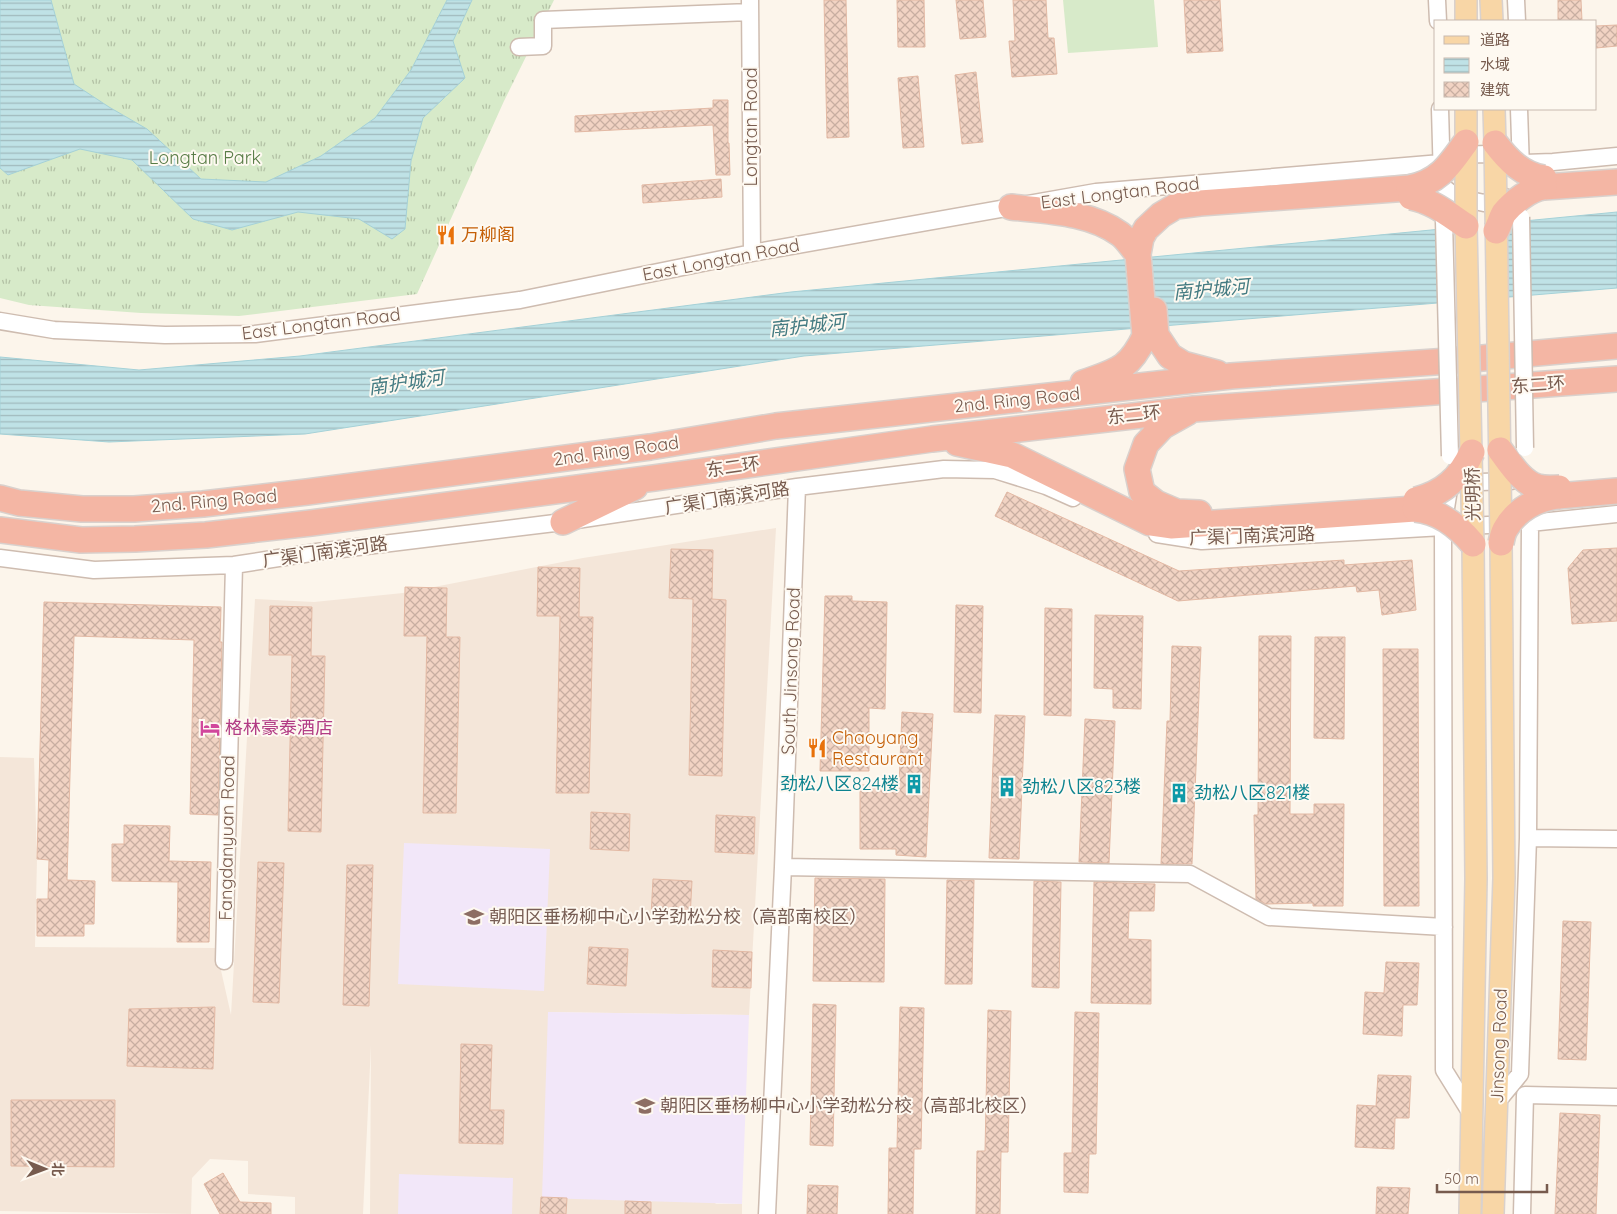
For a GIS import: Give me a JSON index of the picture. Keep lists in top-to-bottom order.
{
  "streets": {
    "highway": ["东二环", "2nd. Ring Road"],
    "main road": ["光明桥", "Jinsong Road"],
    "street": [
      "Longtan Road",
      "East Longtan Road",
      "广渠门南滨河路",
      "South Jinsong Road",
      "Fangdanyuan Road"
    ]
  },
  "crossings": [
    ["Longtan Road", "East Longtan Road"],
    ["东二环", "2nd. Ring Road"],
    ["光明桥", "Jinsong Road"],
    ["广渠门南滨河路", "South Jinsong Road"],
    ["广渠门南滨河路", "Fangdanyuan Road"]
  ],
  "water": ["南护城河"],
  "parks": ["Longtan Park"],
  "places": {
    "restaurant": ["万柳阁", "Chaoyang Restaurant"],
    "hotel": ["格林豪泰酒店"],
    "building": ["劲松八区824楼", "劲松八区823楼", "劲松八区821楼"],
    "school or university": ["朝阳区垂杨柳中心小学劲松分校（高部南校区）", "朝阳区垂杨柳中心小学劲松分校（高部北校区）"]
  },
  "legend": ["道路", "水域", "建筑"],
  "scale_bar": "50 m",
  "north": "right"
}
